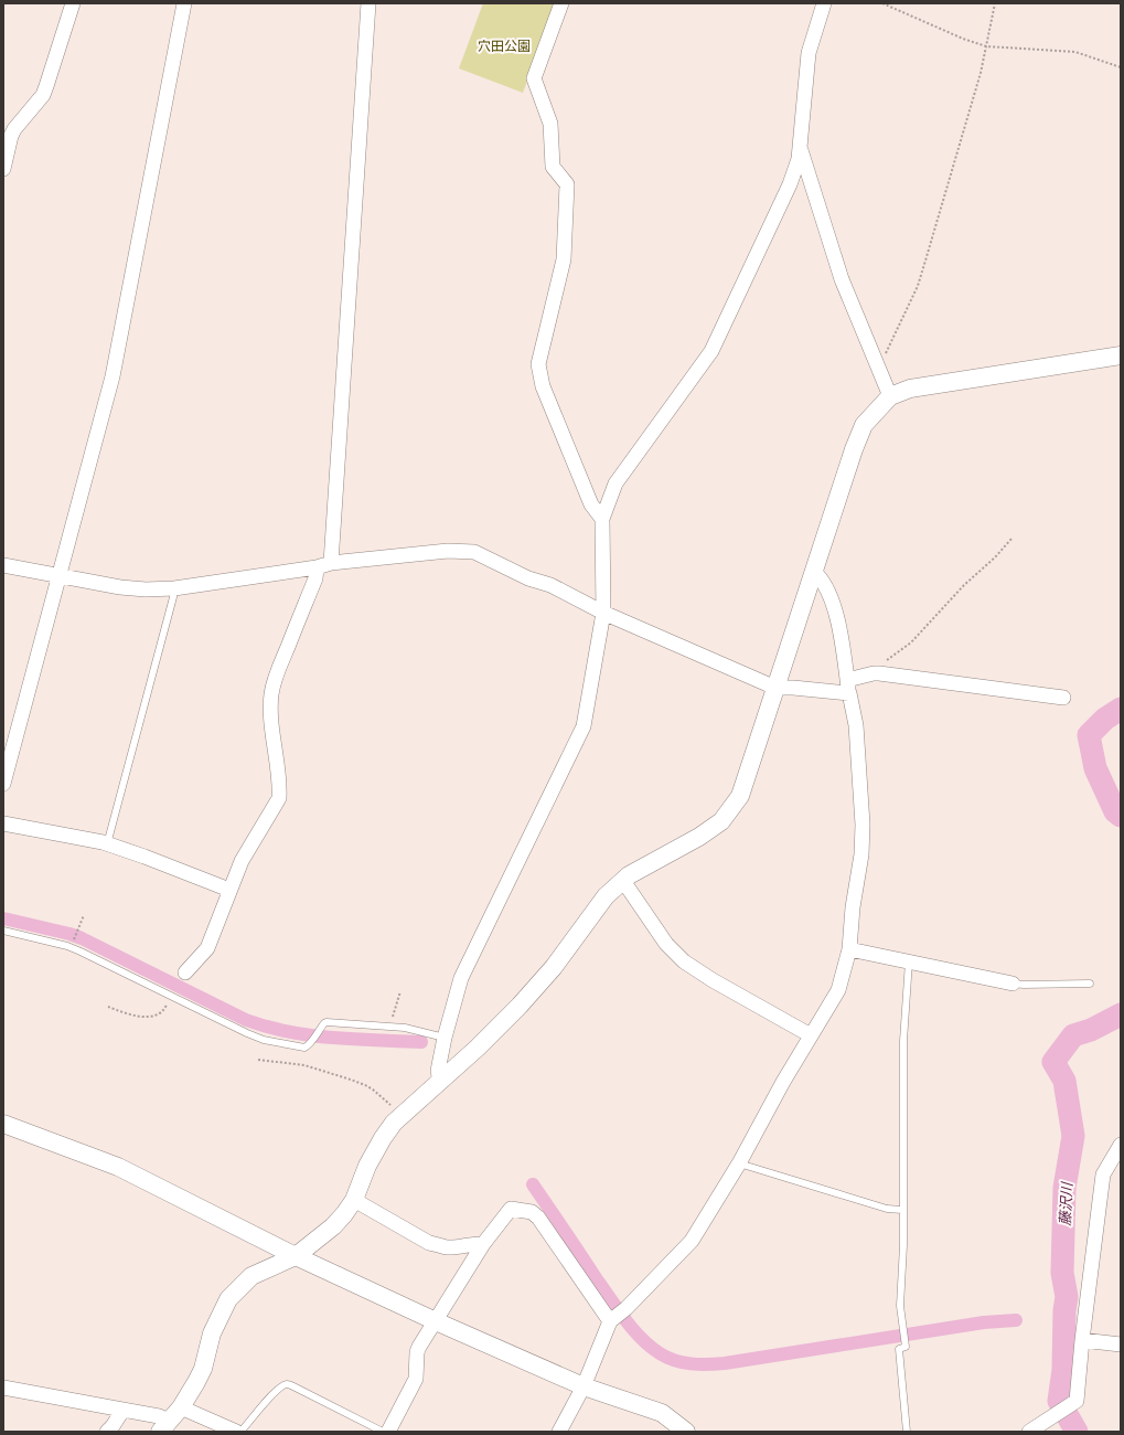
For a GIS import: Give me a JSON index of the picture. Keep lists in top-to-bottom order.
{
  "water": ["藤沢川"],
  "parks": ["穴田公園"]
}
